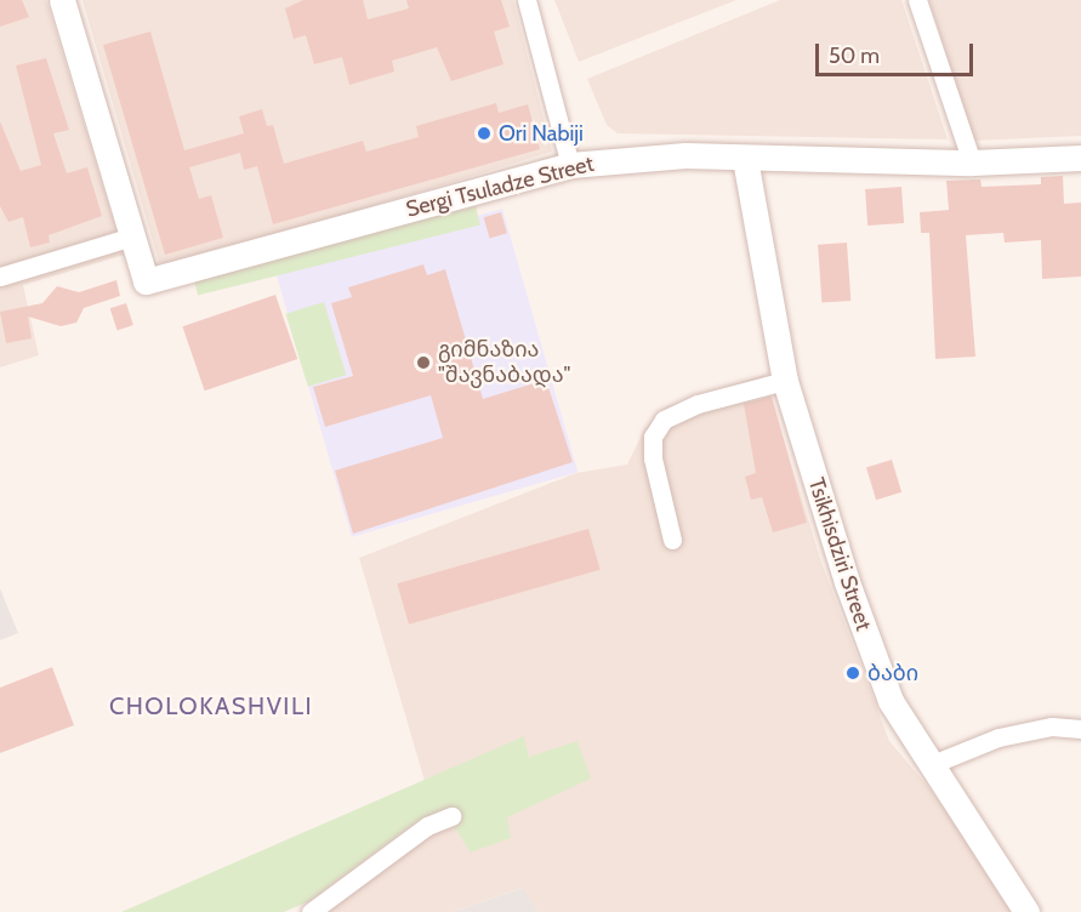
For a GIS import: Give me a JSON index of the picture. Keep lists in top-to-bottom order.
{
  "streets": {
    "street": ["Sergi Tsuladze Street", "Tsikhisdziri Street"]
  },
  "crossings": [
    ["Sergi Tsuladze Street", "Tsikhisdziri Street"]
  ],
  "districts": ["CHOLOKASHVILI"],
  "places": ["Ori Nabiji", "გიმნაზია \"შავნაბადა\"", "ბაბი"],
  "scale_bar": "50 m"
}
